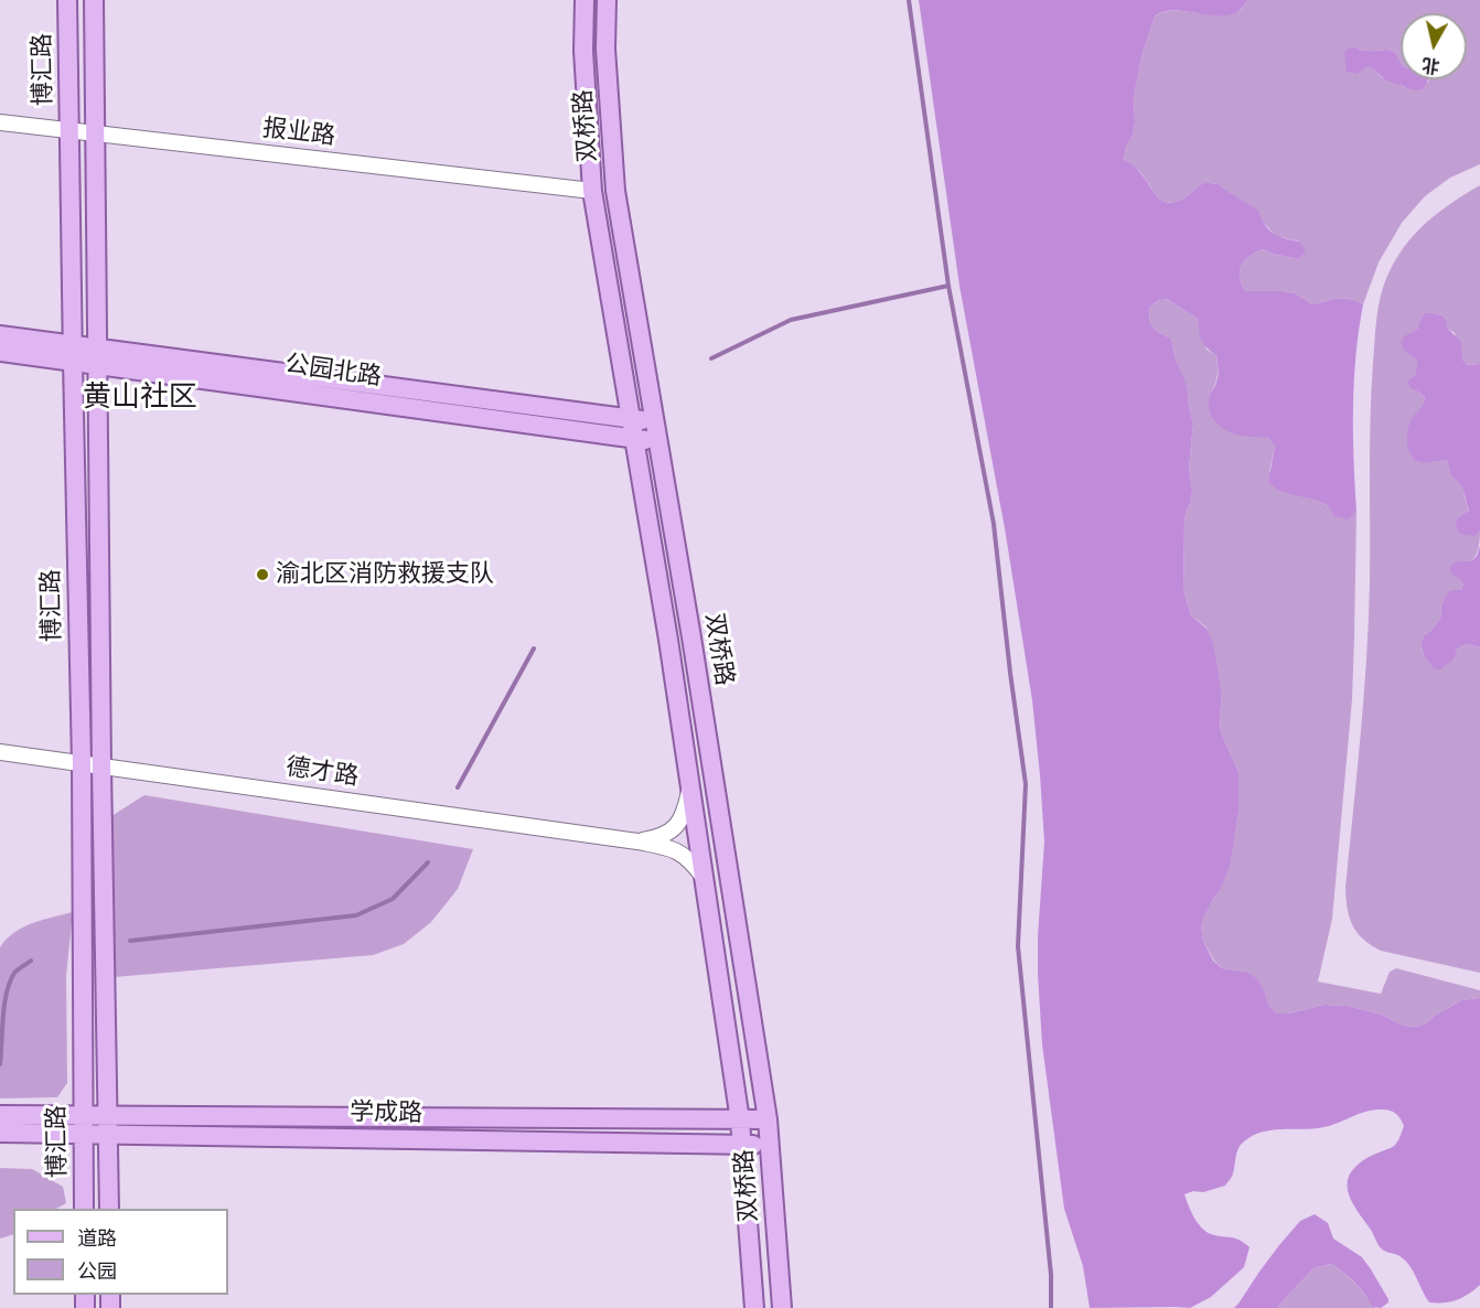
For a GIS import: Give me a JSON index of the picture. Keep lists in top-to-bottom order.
{
  "streets": {
    "main road": [
      "博汇路",
      "双桥路",
      "公园北路",
      "学成路"
    ],
    "street": ["报业路", "德才路"]
  },
  "crossings": [
    ["博汇路", "报业路"],
    ["博汇路", "公园北路"],
    ["博汇路", "德才路"],
    ["博汇路", "学成路"],
    ["双桥路", "报业路"],
    ["双桥路", "公园北路"],
    ["双桥路", "德才路"],
    ["双桥路", "学成路"]
  ],
  "districts": ["黄山社区"],
  "places": ["渝北区消防救援支队"],
  "legend": ["道路", "公园"],
  "north": "bottom"
}
